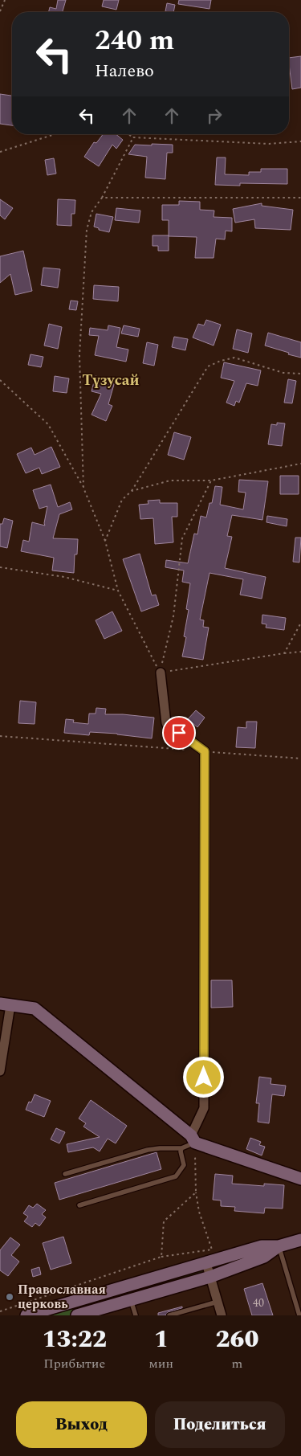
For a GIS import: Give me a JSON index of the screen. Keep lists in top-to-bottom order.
{
  "districts": ["Түзусай"],
  "places": ["Православная церковь"],
  "house_numbers": ["40"],
  "page": {
    "turn": ["240 m", "Налево"],
    "eta": [
      "13:22",
      "Прибытие",
      "1",
      "мин",
      "260",
      "m"
    ],
    "buttons": ["Выход", "Поделиться"]
  }
}
